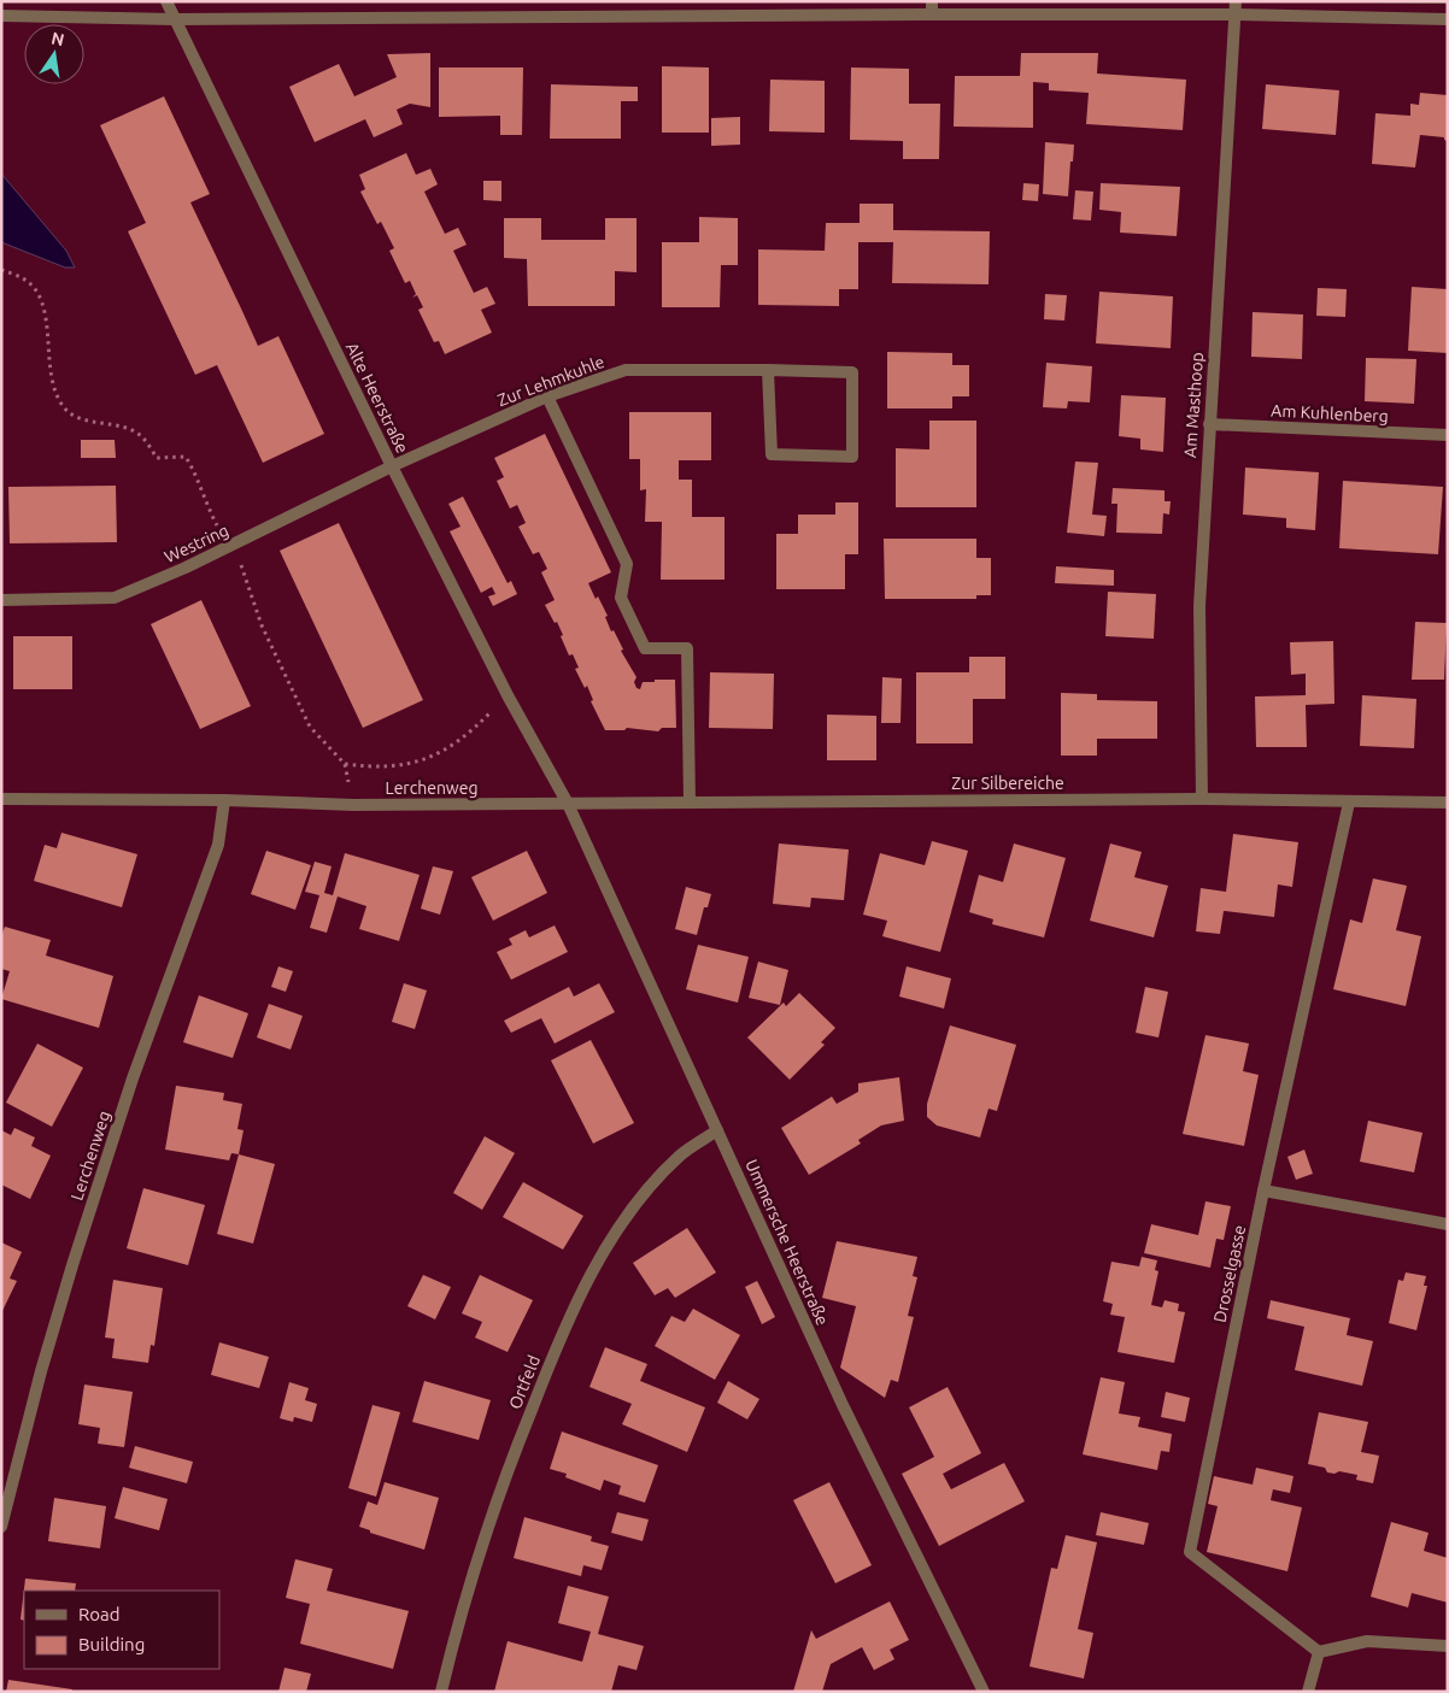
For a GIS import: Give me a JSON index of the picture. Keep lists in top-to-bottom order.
{
  "streets": {
    "street": [
      "Zur Lehmkuhle",
      "Alte Heerstraße",
      "Am Masthoop",
      "Am Kuhlenberg",
      "Westring",
      "Zur Silbereiche",
      "Lerchenweg",
      "Ummersche Heerstraße",
      "Drosselgasse",
      "Ortfeld"
    ]
  },
  "crossings": [
    ["Zur Lehmkuhle", "Alte Heerstraße"],
    ["Zur Lehmkuhle", "Westring"],
    ["Alte Heerstraße", "Westring"],
    ["Alte Heerstraße", "Zur Silbereiche"],
    ["Alte Heerstraße", "Lerchenweg"],
    ["Alte Heerstraße", "Ummersche Heerstraße"],
    ["Am Masthoop", "Am Kuhlenberg"],
    ["Am Masthoop", "Zur Silbereiche"],
    ["Zur Silbereiche", "Lerchenweg"],
    ["Zur Silbereiche", "Ummersche Heerstraße"],
    ["Zur Silbereiche", "Drosselgasse"],
    ["Lerchenweg", "Ummersche Heerstraße"],
    ["Ummersche Heerstraße", "Ortfeld"]
  ],
  "legend": ["Road", "Building"],
  "north": "top"
}
